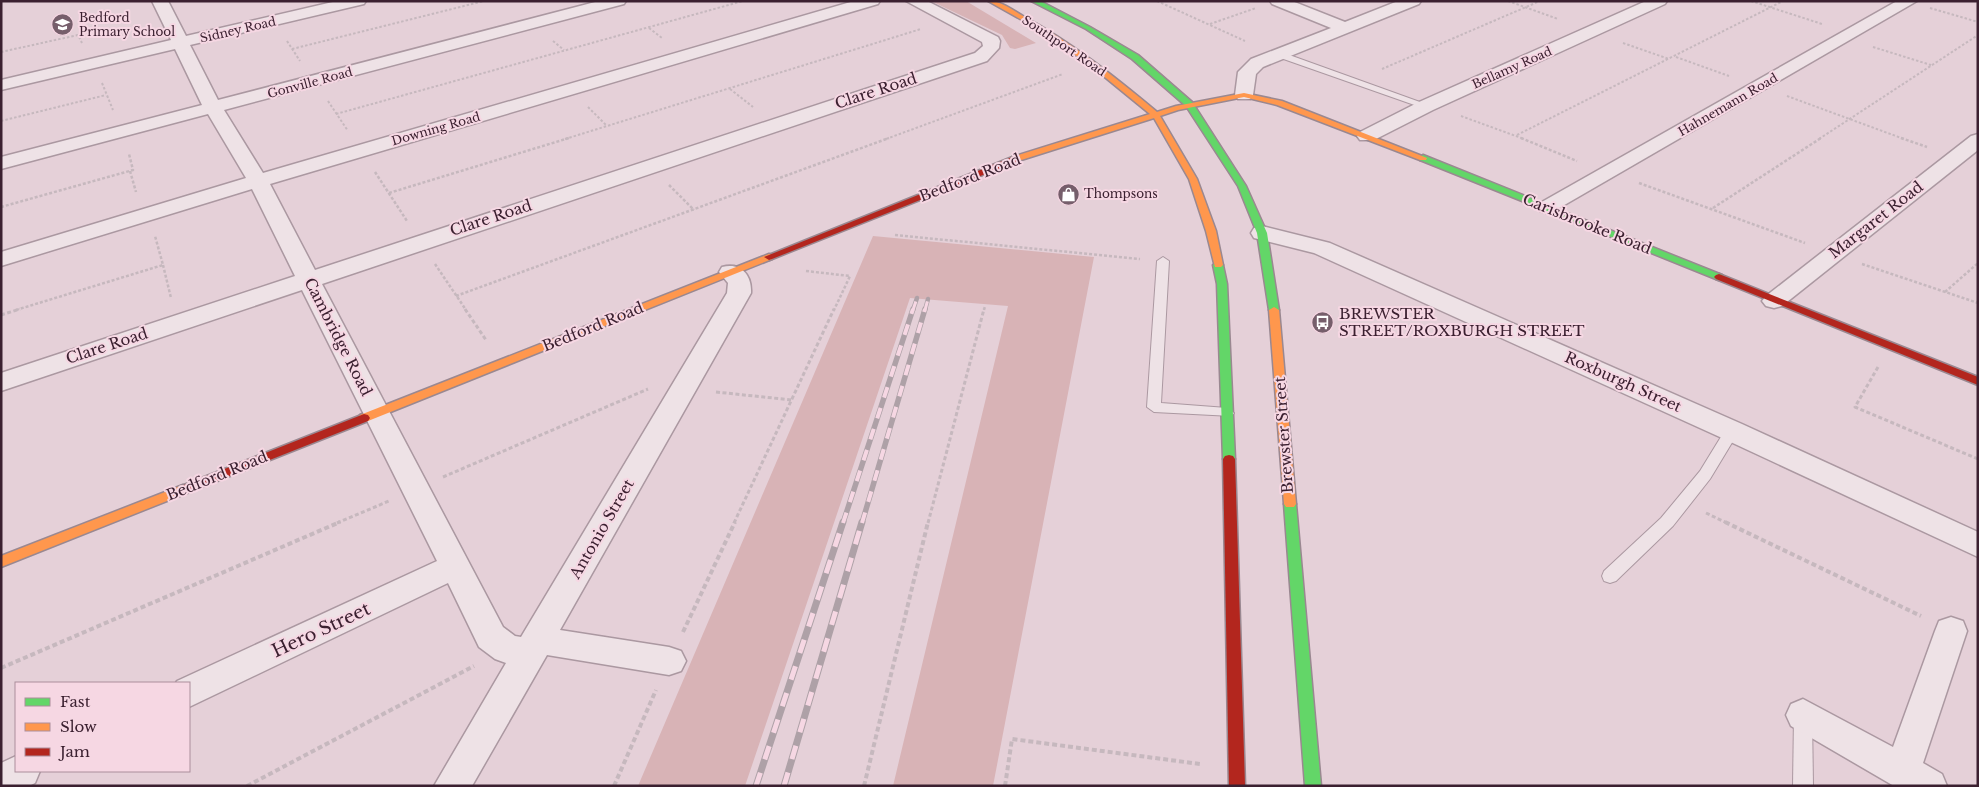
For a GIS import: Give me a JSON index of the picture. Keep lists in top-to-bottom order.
{
  "streets": {
    "main road": [
      "Southport Road",
      "Bedford Road",
      "Carisbrooke Road",
      "Brewster Street"
    ],
    "street": [
      "Sidney Road",
      "Bellamy Road",
      "Gonville Road",
      "Clare Road",
      "Hahnemann Road",
      "Downing Road",
      "Margaret Road",
      "Cambridge Road",
      "Roxburgh Street",
      "Antonio Street",
      "Hero Street"
    ]
  },
  "crossings": [
    ["Sidney Road", "Cambridge Road"],
    ["Southport Road", "Bedford Road"],
    ["Southport Road", "Carisbrooke Road"],
    ["Southport Road", "Brewster Street"],
    ["Bellamy Road", "Carisbrooke Road"],
    ["Gonville Road", "Cambridge Road"],
    ["Clare Road", "Cambridge Road"],
    ["Hahnemann Road", "Carisbrooke Road"],
    ["Downing Road", "Cambridge Road"],
    ["Bedford Road", "Carisbrooke Road"],
    ["Bedford Road", "Cambridge Road"],
    ["Bedford Road", "Brewster Street"],
    ["Bedford Road", "Antonio Street"],
    ["Margaret Road", "Carisbrooke Road"],
    ["Carisbrooke Road", "Brewster Street"],
    ["Cambridge Road", "Antonio Street"],
    ["Cambridge Road", "Hero Street"],
    ["Roxburgh Street", "Brewster Street"]
  ],
  "places": {
    "school or university": ["Bedford Primary School"],
    "shop": ["Thompsons"],
    "bus stop": ["BREWSTER STREET/ROXBURGH STREET"]
  },
  "legend": ["Fast", "Slow", "Jam"]
}
